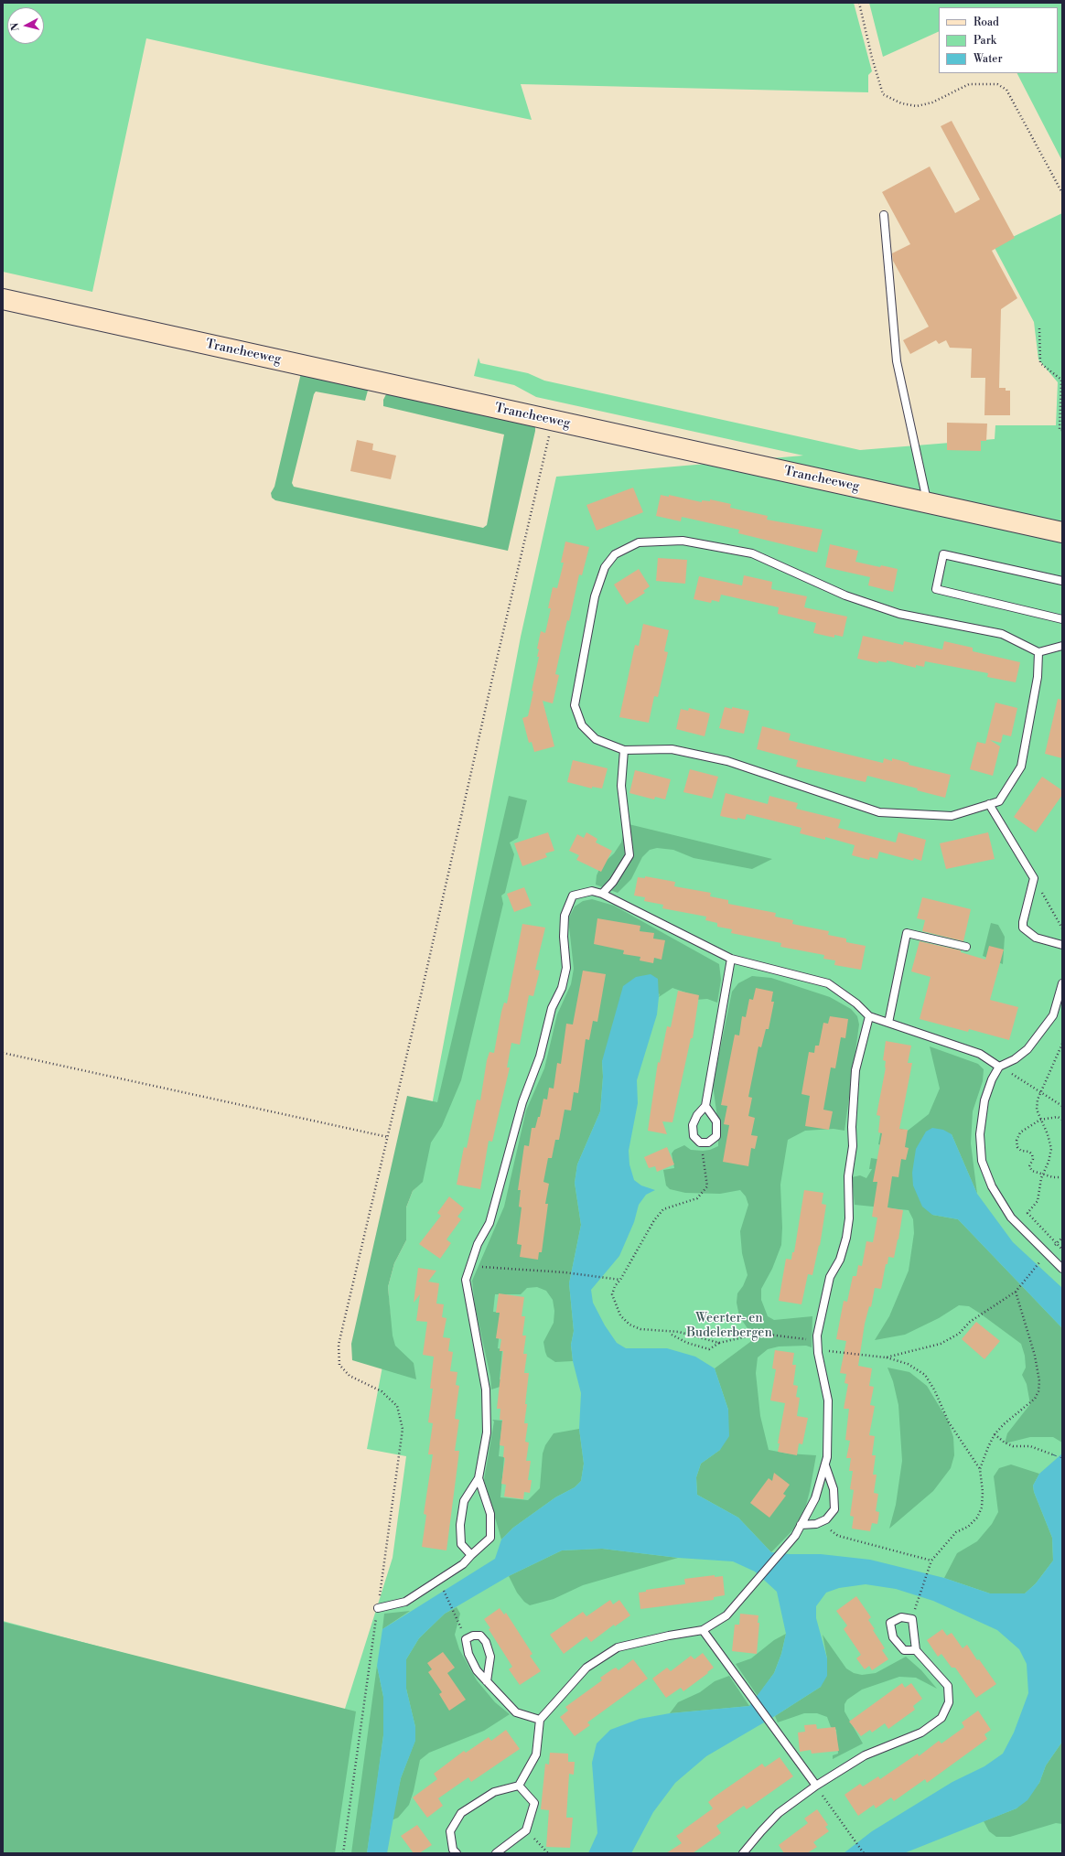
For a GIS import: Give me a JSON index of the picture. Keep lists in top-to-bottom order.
{
  "streets": {
    "street": ["Trancheeweg"]
  },
  "parks": ["Weerter- en Budelerbergen"],
  "legend": ["Road", "Park", "Water"],
  "north": "left"
}
